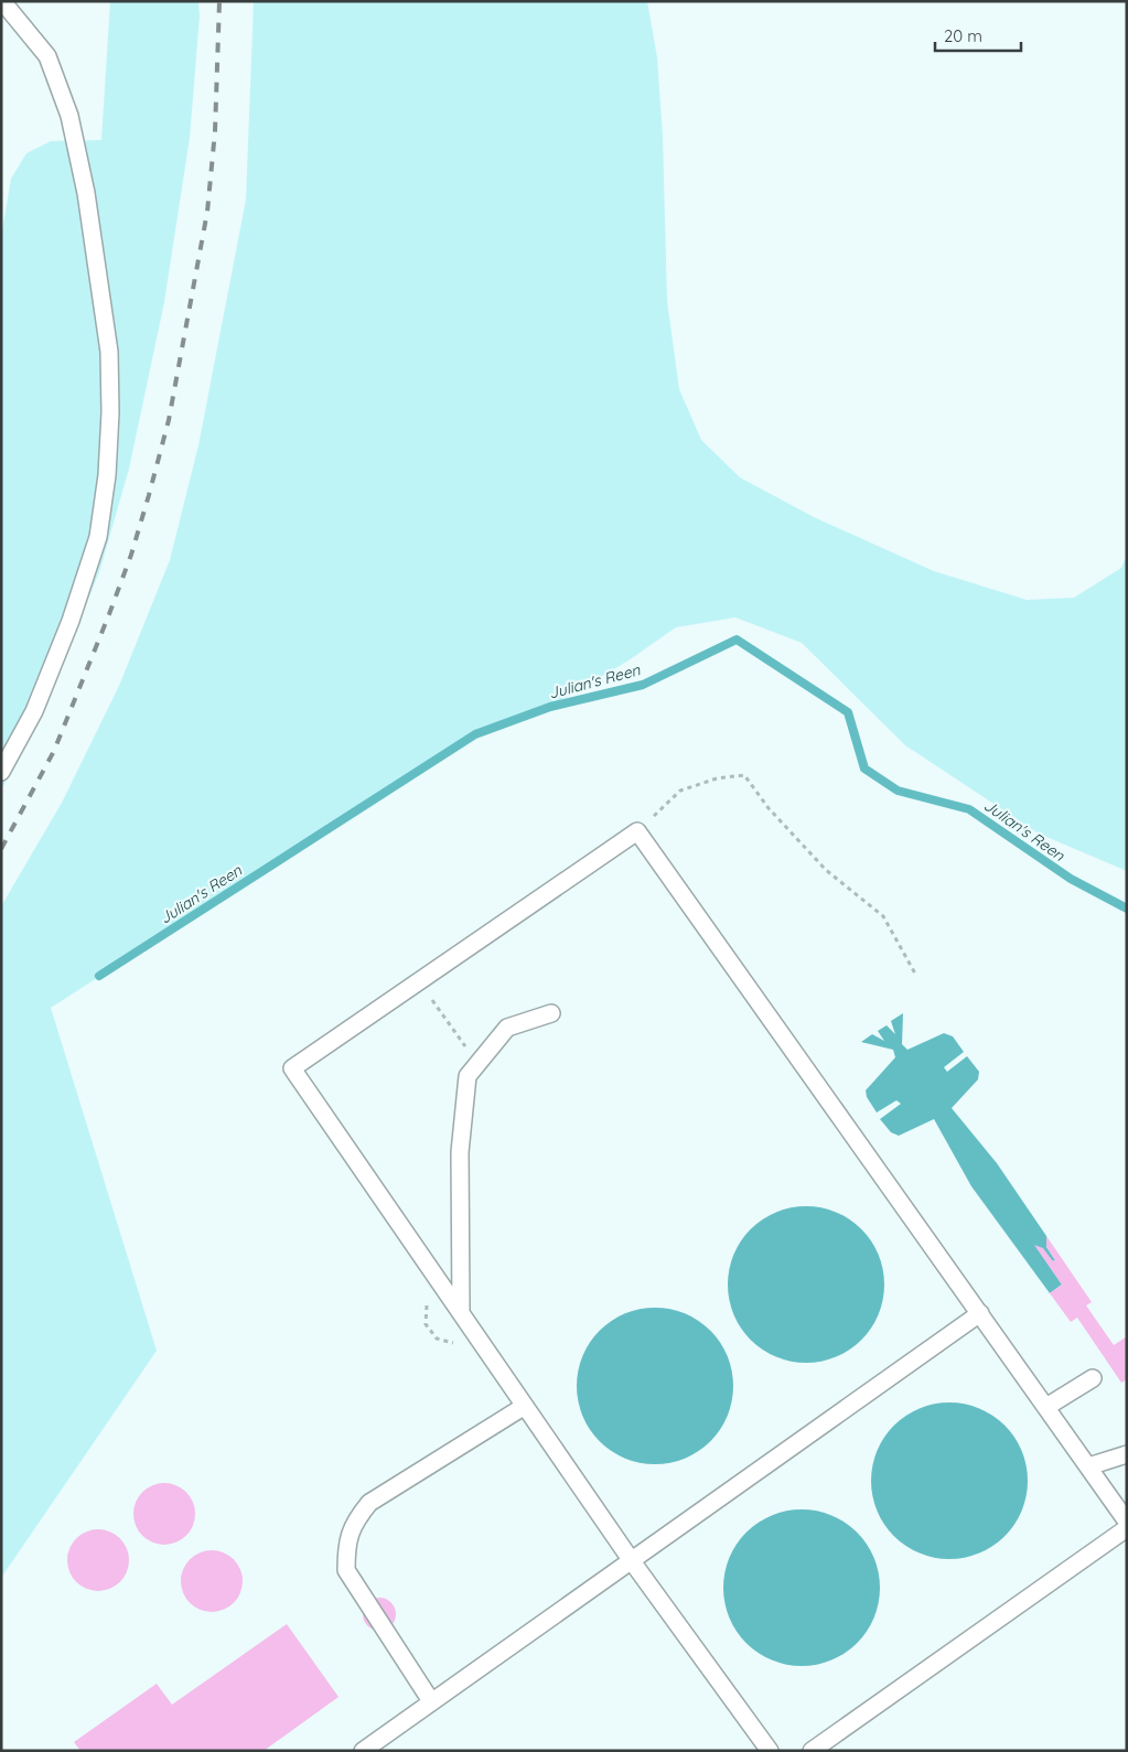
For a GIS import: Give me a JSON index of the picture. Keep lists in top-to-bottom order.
{
  "water": ["Julian's Reen"],
  "scale_bar": "20 m"
}
